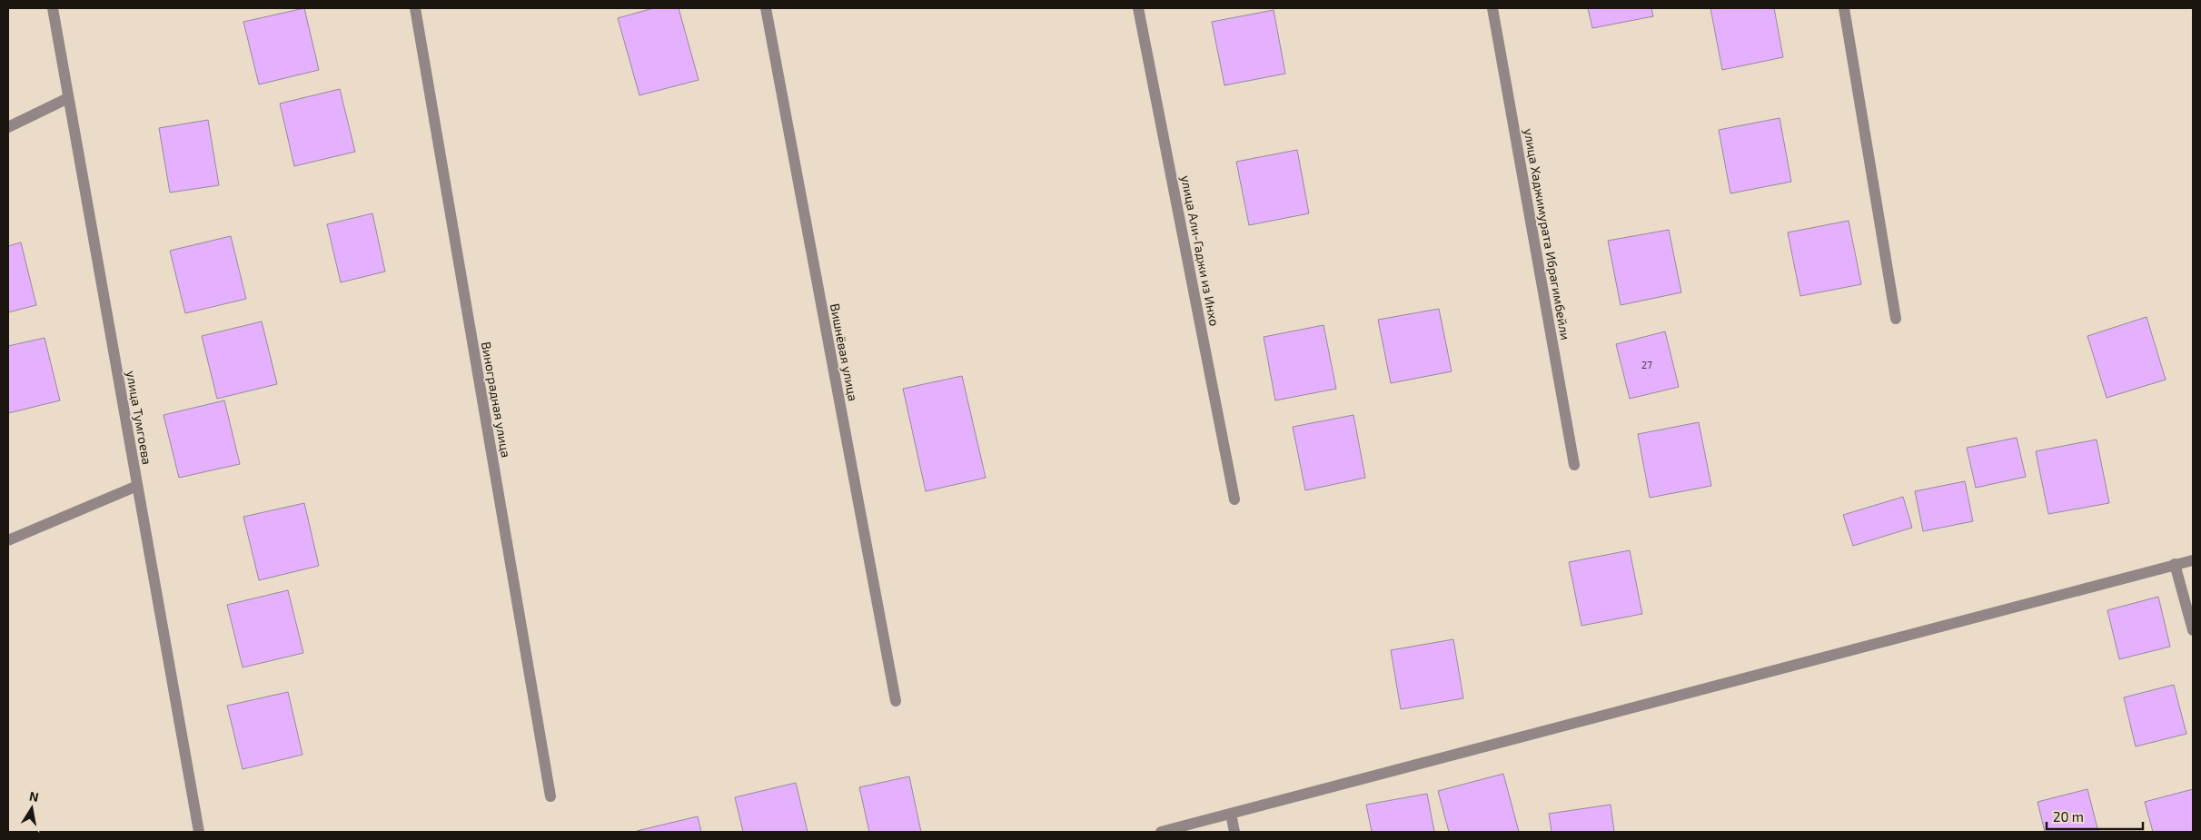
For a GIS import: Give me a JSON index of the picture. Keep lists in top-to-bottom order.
{
  "streets": {
    "street": [
      "улица Хаджимурата Ибрагимбейли",
      "улица Али-Гаджи из Инхо",
      "Вишнёвая улица",
      "Виноградная улица",
      "улица Тумгоева"
    ]
  },
  "house_numbers": ["27"],
  "scale_bar": "20 m",
  "north": "top"
}
